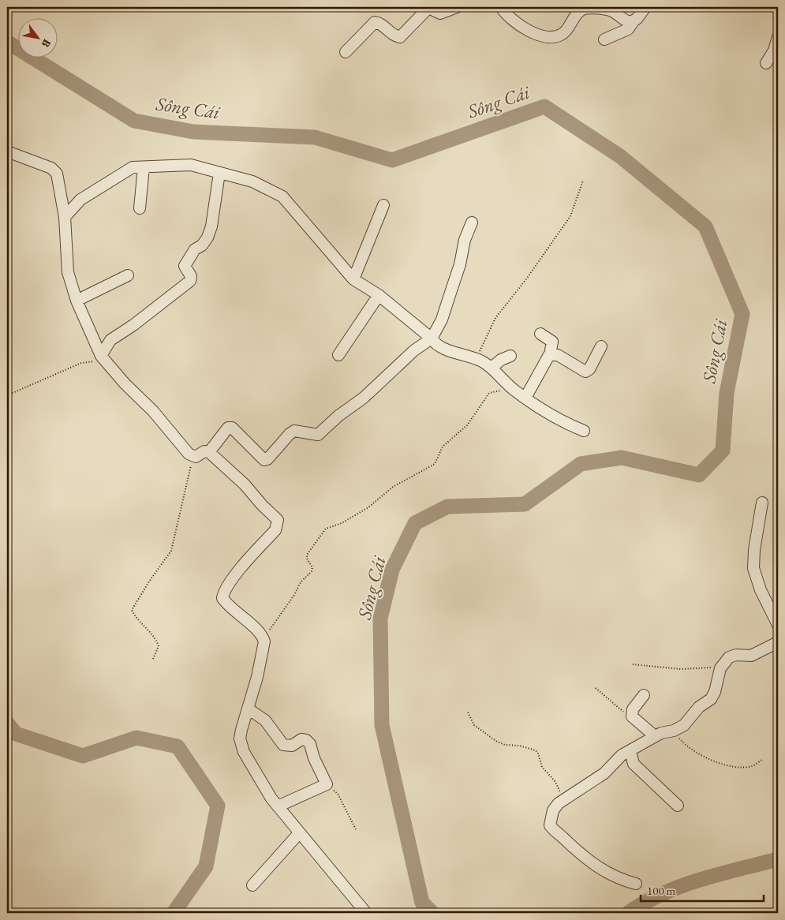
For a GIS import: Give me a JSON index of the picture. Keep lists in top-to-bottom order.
{
  "water": ["Sông Cái"],
  "scale_bar": "100 m",
  "north": "bottom right"
}
